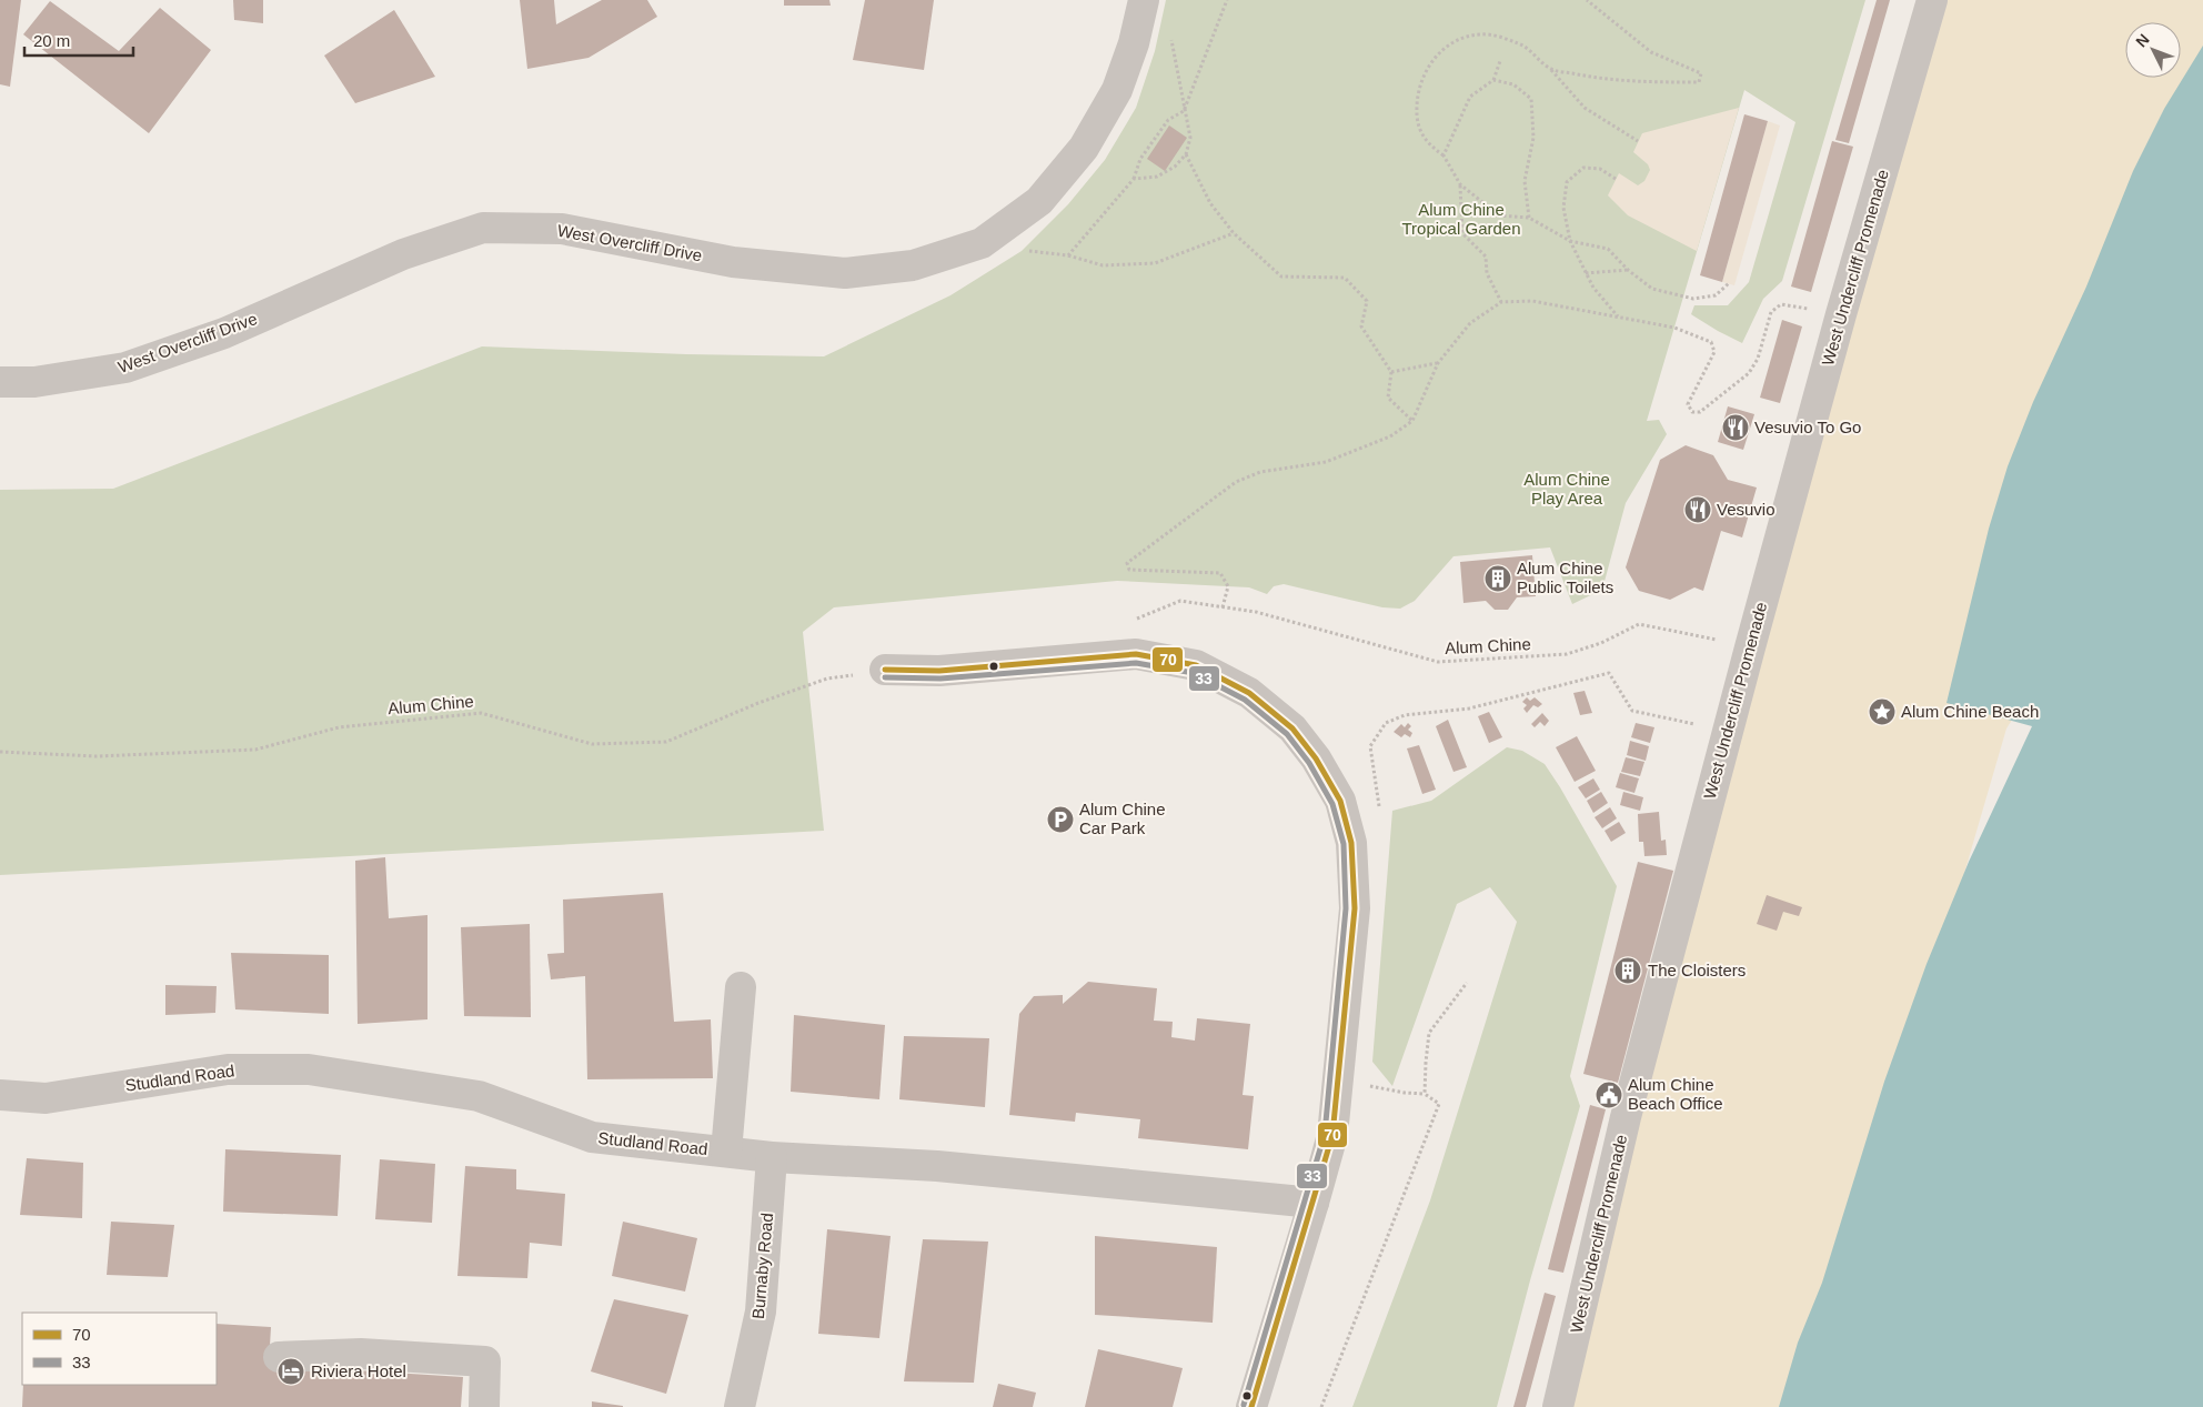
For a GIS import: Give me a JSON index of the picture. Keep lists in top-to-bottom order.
{
  "streets": {
    "street": [
      "West Overcliff Drive",
      "West Undercliff Promenade",
      "Studland Road",
      "Burnaby Road"
    ],
    "path": ["Alum Chine"]
  },
  "crossings": [
    ["West Undercliff Promenade", "Alum Chine"],
    ["Studland Road", "Burnaby Road"]
  ],
  "parks": ["Alum Chine Tropical Garden", "Alum Chine Play Area"],
  "places": {
    "restaurant": ["Vesuvio To Go", "Vesuvio"],
    "building": ["Alum Chine Public Toilets", "The Cloisters"],
    "place": ["Alum Chine Beach"],
    "parking": ["Alum Chine Car Park"],
    "public building": ["Alum Chine Beach Office"],
    "hotel": ["Riviera Hotel"]
  },
  "lines": ["transit line 70", "transit line 33"],
  "legend": ["70", "33"],
  "scale_bar": "20 m",
  "north": "top left"
}
